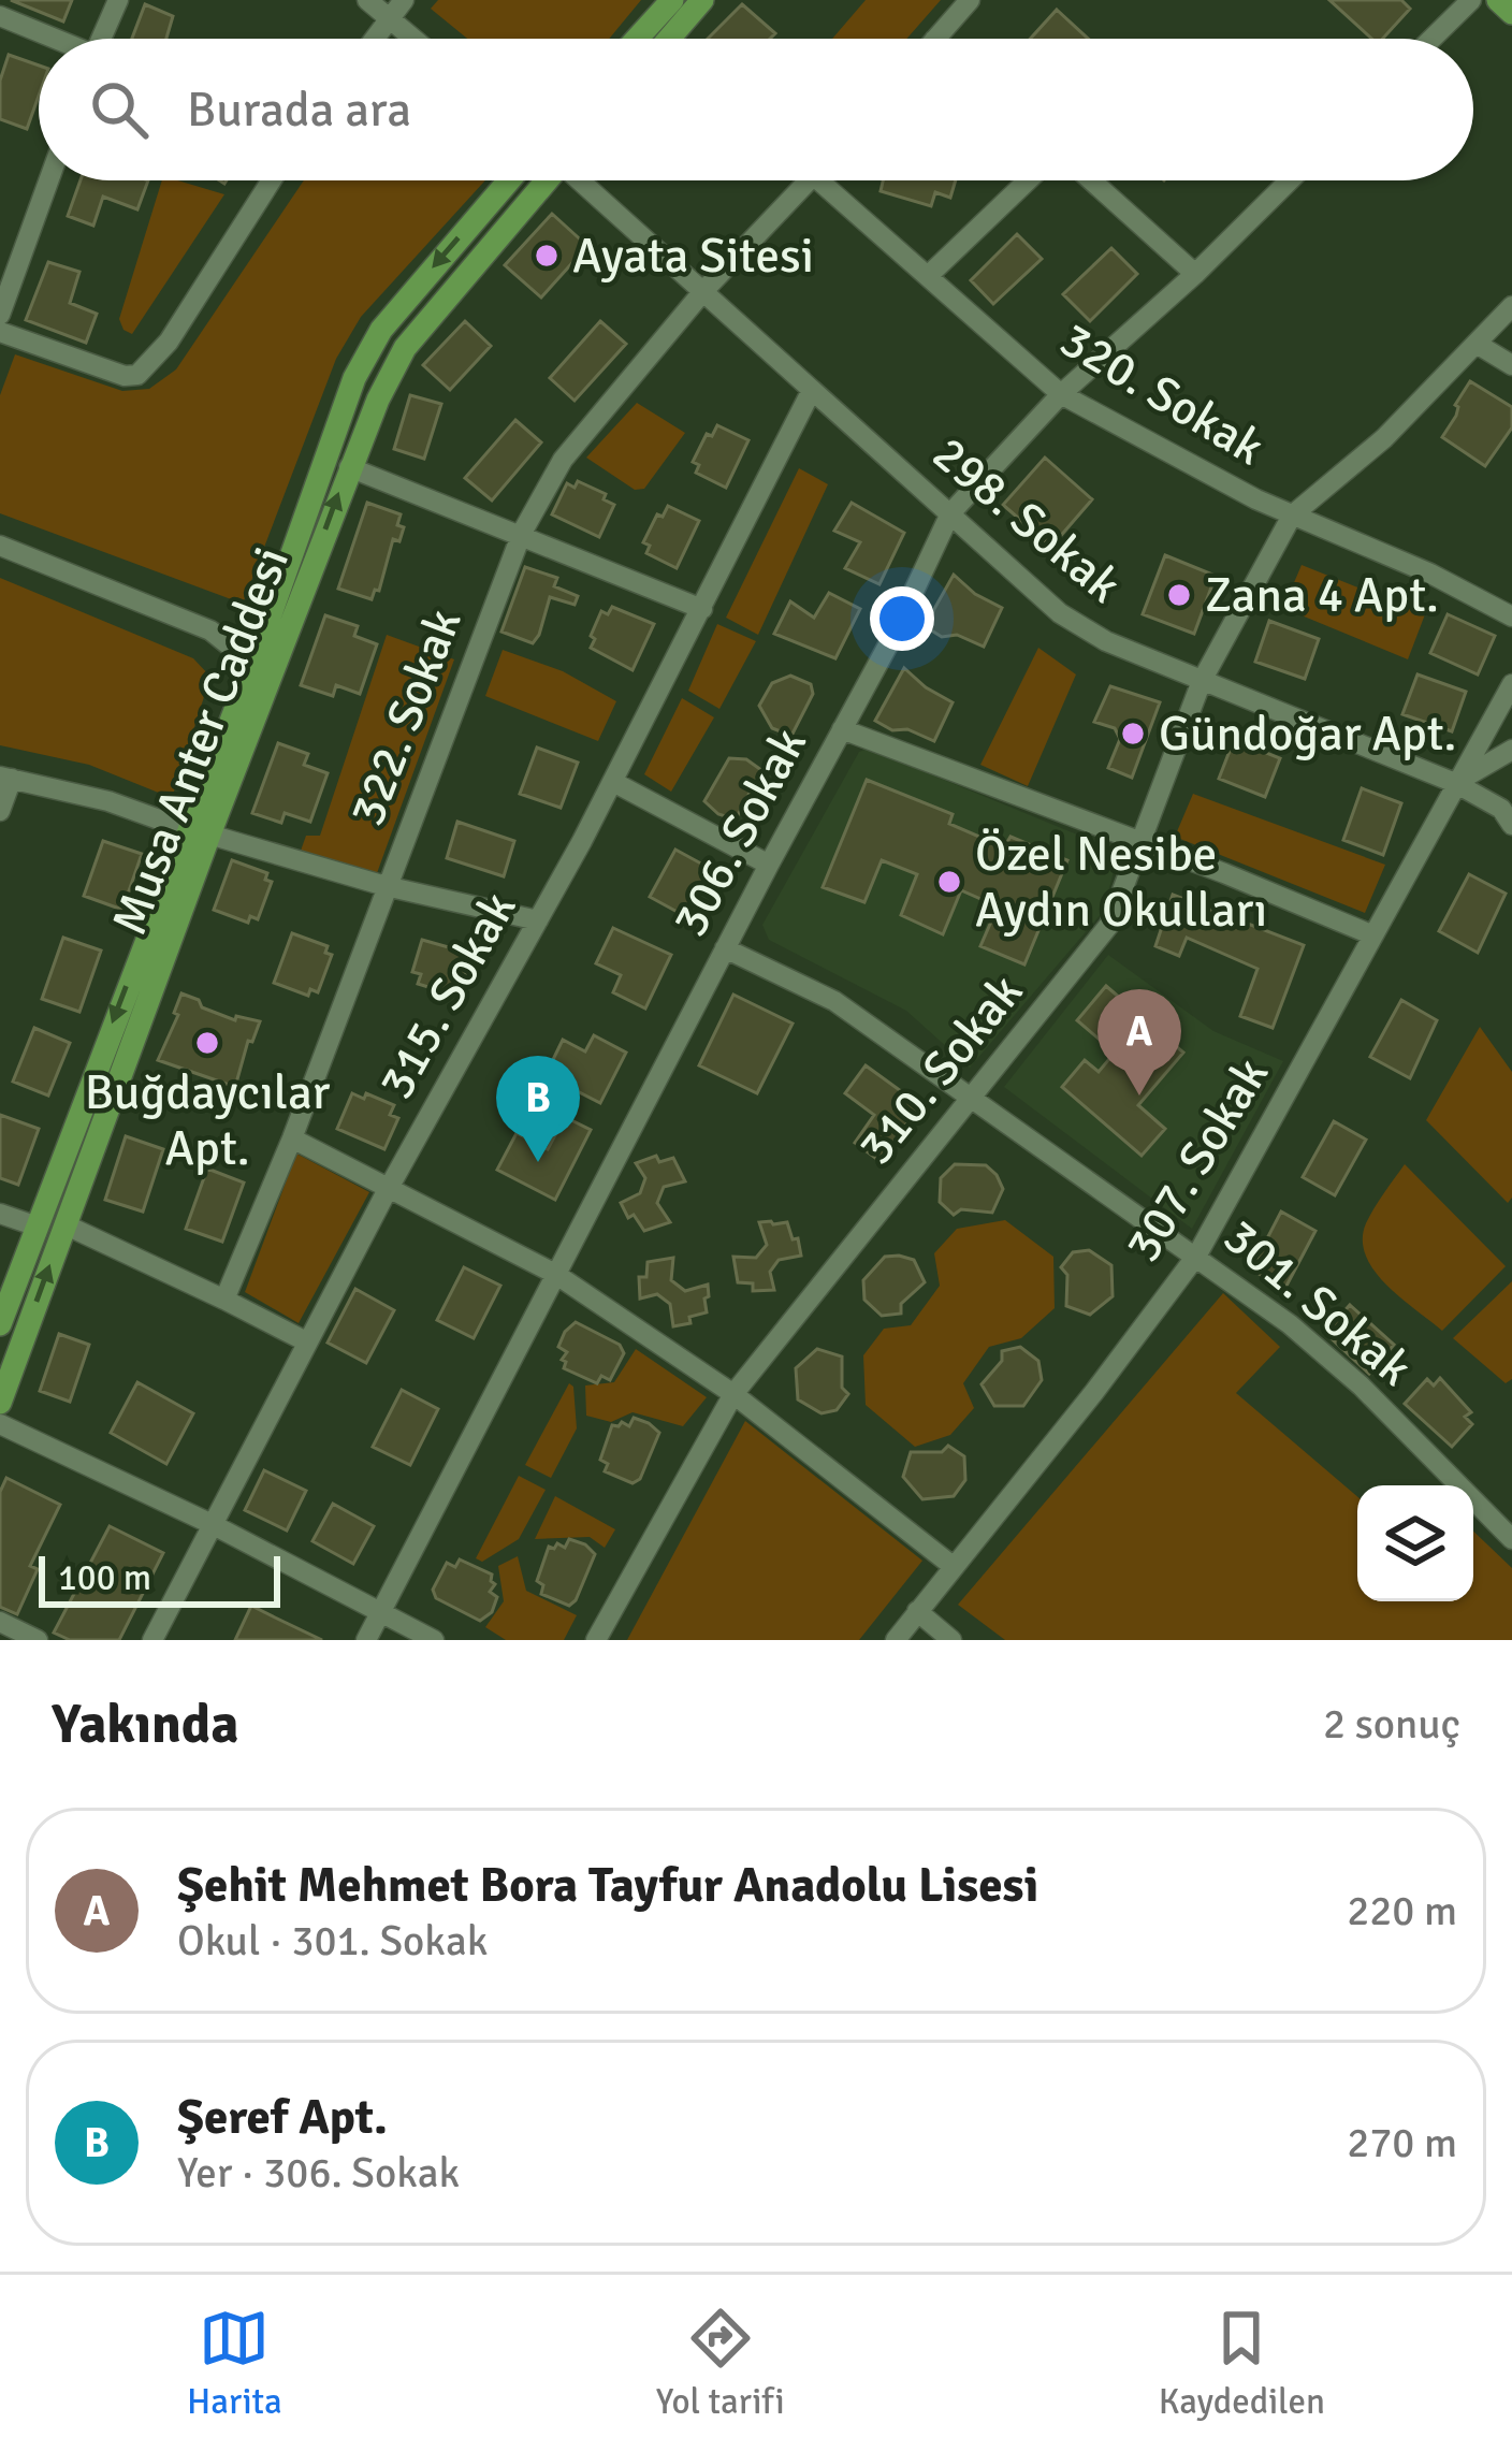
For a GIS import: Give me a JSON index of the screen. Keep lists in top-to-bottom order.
{
  "streets": {
    "main road": ["Musa Anter Caddesi"],
    "street": [
      "320. Sokak",
      "298. Sokak",
      "322. Sokak",
      "306. Sokak",
      "315. Sokak",
      "310. Sokak",
      "307. Sokak",
      "301. Sokak"
    ]
  },
  "crossings": [
    ["320. Sokak", "306. Sokak"],
    ["320. Sokak", "310. Sokak"],
    ["298. Sokak", "322. Sokak"],
    ["298. Sokak", "306. Sokak"],
    ["298. Sokak", "315. Sokak"],
    ["298. Sokak", "310. Sokak"],
    ["298. Sokak", "307. Sokak"],
    ["306. Sokak", "301. Sokak"],
    ["310. Sokak", "301. Sokak"],
    ["307. Sokak", "301. Sokak"]
  ],
  "places": [
    "Ayata Sitesi",
    "Zana 4 Apt.",
    "Gündoğar Apt.",
    "Özel Nesibe Aydın Okulları",
    "Buğdaycılar Apt."
  ],
  "scale_bar": "100 m",
  "page": {
    "search": "Burada ara",
    "pins": ["A", "B"],
    "scale": "100 m",
    "heading": ["Yakında", "2 sonuç"],
    "list": [
      {
        "mark": "A",
        "name": "Şehit Mehmet Bora Tayfur Anadolu Lisesi",
        "note": "Okul · 301. Sokak",
        "value": "220 m"
      },
      {
        "mark": "B",
        "name": "Şeref Apt.",
        "note": "Yer · 306. Sokak",
        "value": "270 m"
      }
    ],
    "nav": ["Harita", "Yol tarifi", "Kaydedilen"]
  }
}
